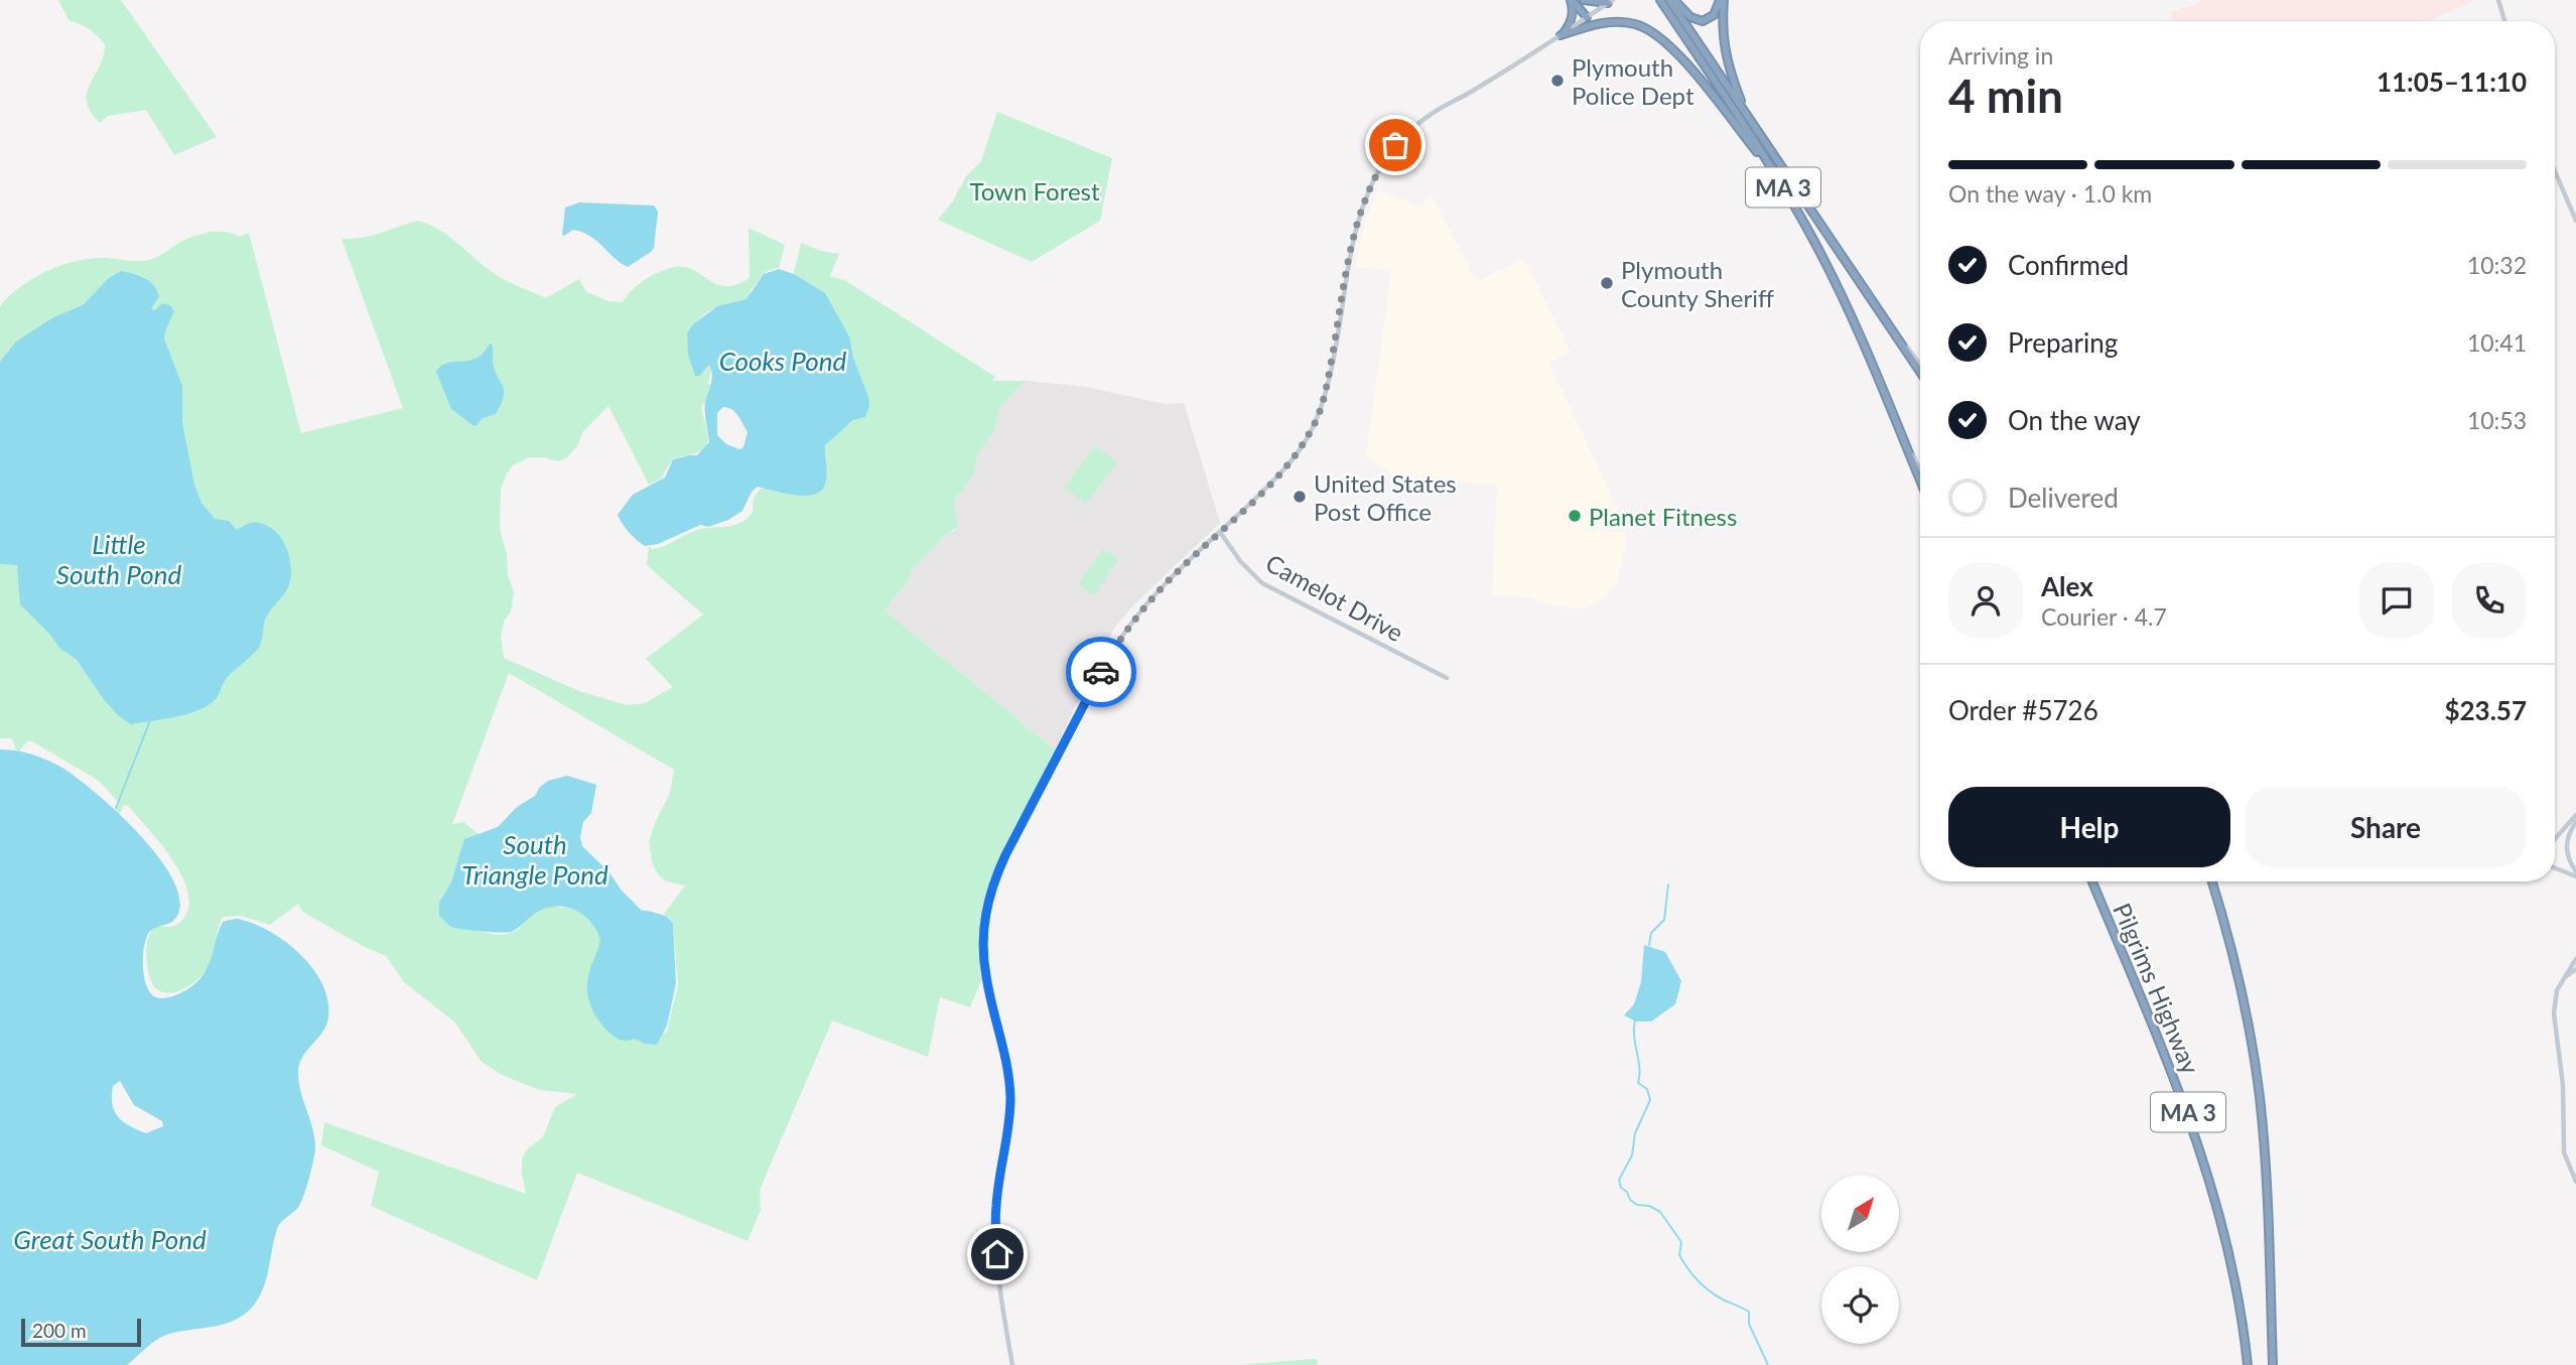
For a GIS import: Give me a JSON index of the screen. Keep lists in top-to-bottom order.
{
  "streets": {
    "highway": ["MA 3", "Pilgrims Highway"],
    "street": ["Camelot Drive"]
  },
  "water": [
    "Cooks Pond",
    "Little South Pond",
    "South Triangle Pond",
    "Great South Pond"
  ],
  "parks": ["Town Forest"],
  "places": [
    "Plymouth Police Dept",
    "Plymouth County Sheriff",
    "United States Post Office",
    "Planet Fitness"
  ],
  "scale_bar": "200 m",
  "north": "top right",
  "page": {
    "heading": ["4 min", "Arriving in", "11:05–11:10"],
    "panel": [
      "Alex",
      "Courier · 4.7",
      "Order #5726",
      "$23.57"
    ],
    "bar": "On the way · 1.0 km",
    "list": [
      ["Confirmed", "10:32"],
      ["Preparing", "10:41"],
      ["On the way", "10:53"],
      "Delivered"
    ],
    "buttons": ["Help", "Share"],
    "scale": "200 m"
  }
}
